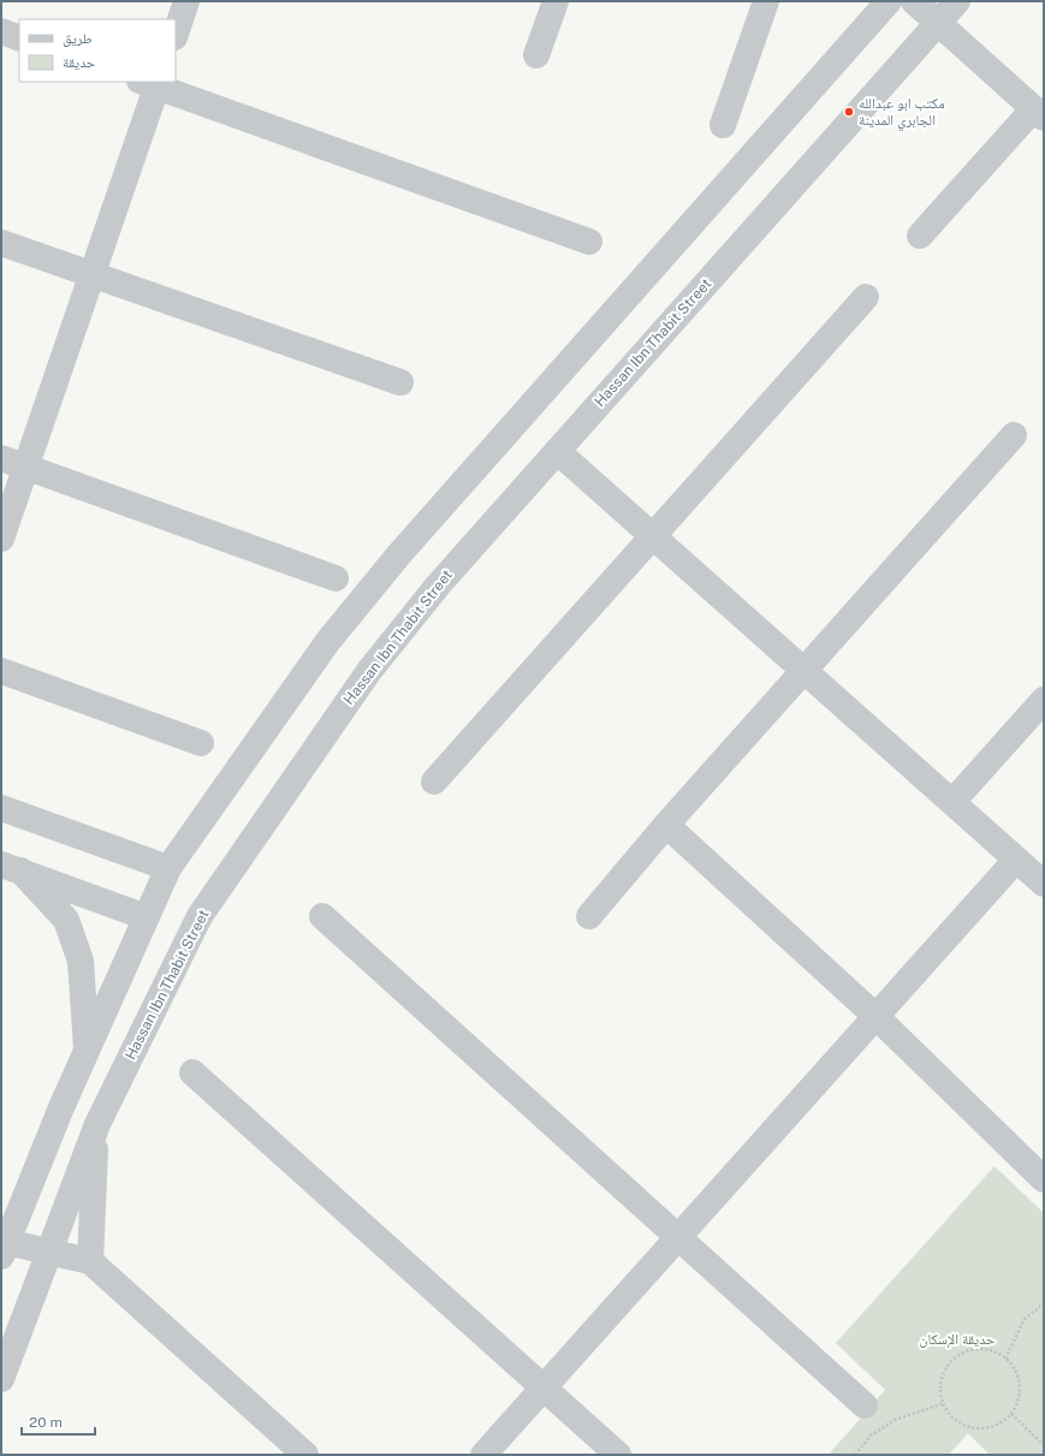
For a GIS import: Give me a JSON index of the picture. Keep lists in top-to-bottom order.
{
  "streets": {
    "street": ["Hassan Ibn Thabit Street"]
  },
  "parks": ["حديقة الإسكان"],
  "places": ["مكتب ابو عبدالله الجابري المدينة"],
  "legend": ["طريق", "حديقة"],
  "scale_bar": "20 m"
}
